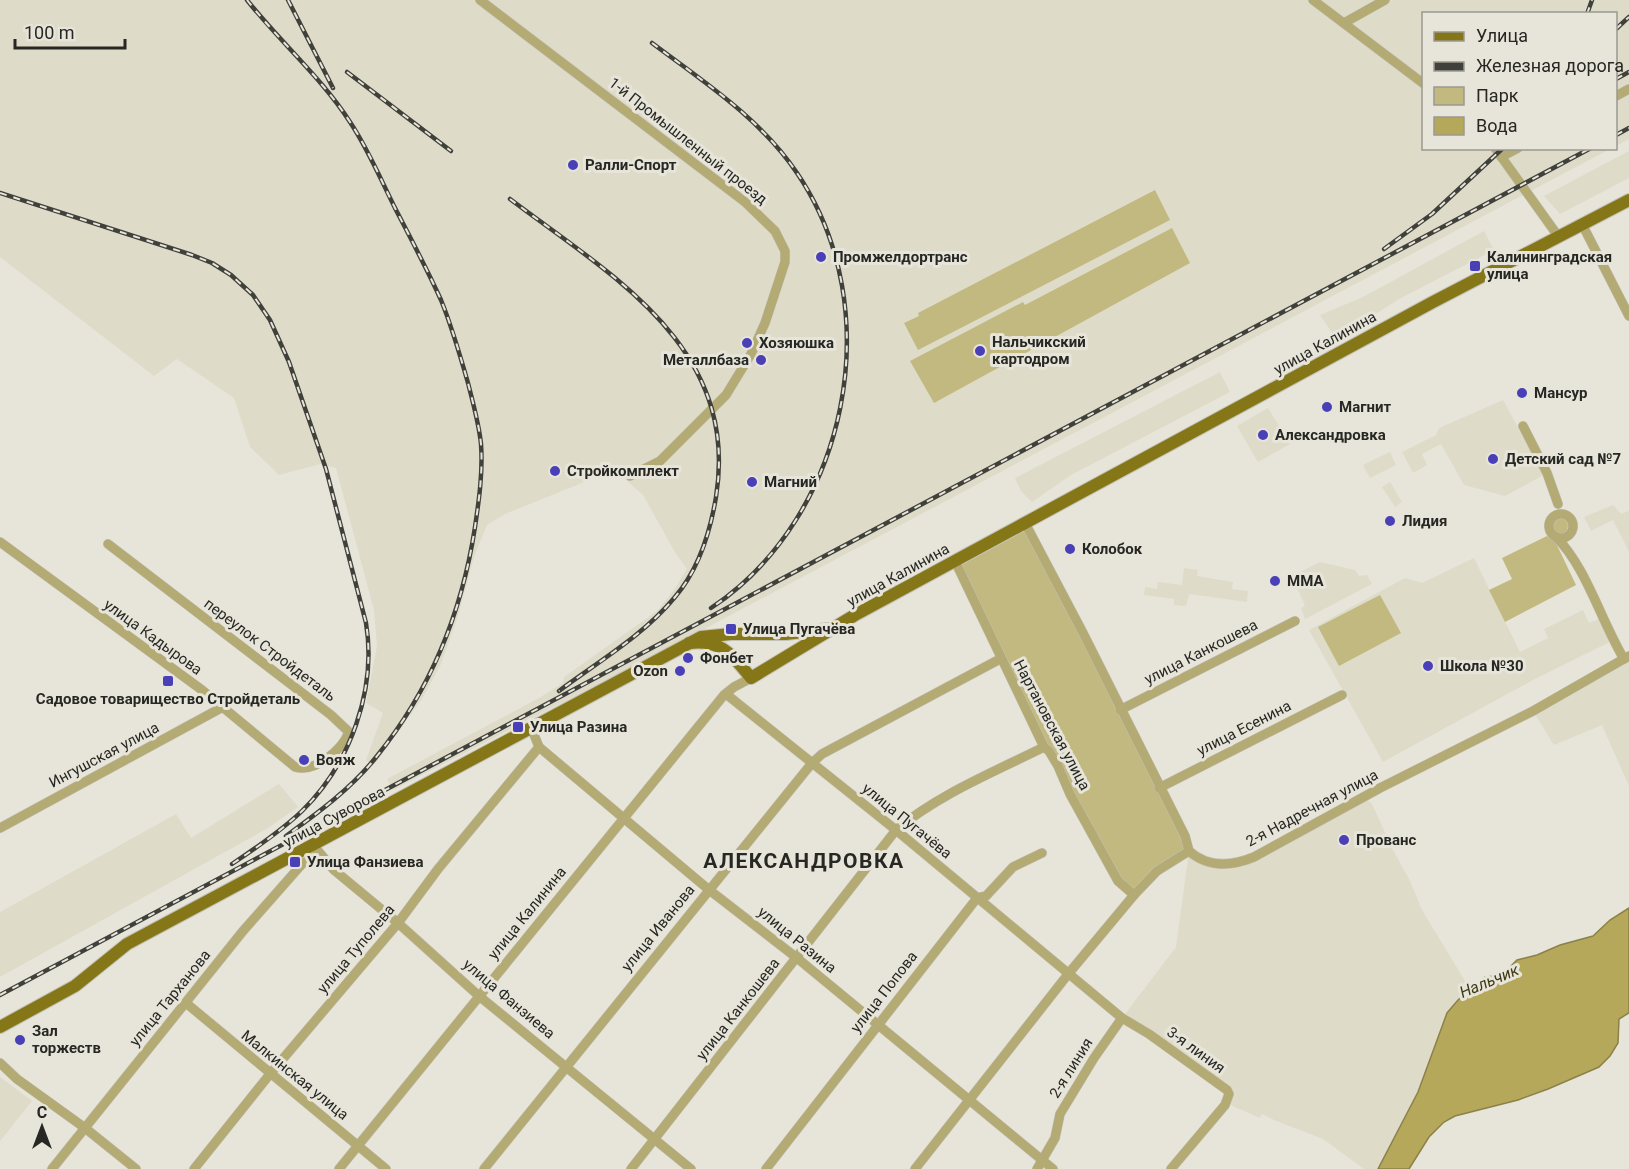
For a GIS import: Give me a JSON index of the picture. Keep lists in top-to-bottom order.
{
  "streets": {
    "main road": ["улица Калинина", "улица Суворова"],
    "street": [
      "1-й Промышленный проезд",
      "улица Кадырова",
      "переулок Стройдеталь",
      "улица Канкошева",
      "Нартановская улица",
      "улица Есенина",
      "Ингушская улица",
      "2-я Надречная улица",
      "улица Пугачёва",
      "улица Иванова",
      "улица Разина",
      "улица Туполева",
      "улица Попова",
      "улица Тарханова",
      "улица Фанзиева",
      "3-я линия",
      "2-я линия",
      "Малкинская улица"
    ]
  },
  "crossings": [
    ["улица Калинина", "Нартановская улица"],
    ["улица Калинина", "улица Суворова"],
    ["улица Калинина", "улица Пугачёва"],
    ["улица Калинина", "улица Разина"],
    ["улица Калинина", "улица Фанзиева"],
    ["улица Калинина", "Малкинская улица"],
    ["улица Кадырова", "переулок Стройдеталь"],
    ["улица Кадырова", "Ингушская улица"],
    ["улица Канкошева", "Нартановская улица"],
    ["улица Канкошева", "улица Пугачёва"],
    ["улица Канкошева", "улица Разина"],
    ["улица Канкошева", "улица Фанзиева"],
    ["Нартановская улица", "улица Иванова"],
    ["улица Суворова", "улица Тарханова"],
    ["улица Суворова", "улица Фанзиева"],
    ["улица Пугачёва", "улица Иванова"],
    ["улица Пугачёва", "улица Попова"],
    ["улица Пугачёва", "3-я линия"],
    ["улица Иванова", "улица Разина"],
    ["улица Иванова", "улица Фанзиева"],
    ["улица Разина", "улица Туполева"],
    ["улица Разина", "улица Попова"],
    ["улица Разина", "2-я линия"],
    ["улица Туполева", "улица Фанзиева"],
    ["улица Туполева", "Малкинская улица"],
    ["улица Тарханова", "улица Фанзиева"],
    ["улица Тарханова", "Малкинская улица"],
    ["3-я линия", "2-я линия"]
  ],
  "districts": ["АЛЕКСАНДРОВКА"],
  "water": ["Нальчик"],
  "places": {
    "other": [
      "Ралли-Спорт",
      "Промжелдортранс",
      "Хозяюшка",
      "Нальчикский картодром",
      "Металлбаза",
      "Мансур",
      "Магнит",
      "Александровка",
      "Детский сад №7",
      "Стройкомплект",
      "Магний",
      "Лидия",
      "Колобок",
      "MMA",
      "Фонбет",
      "Школа №30",
      "Ozon",
      "Вояж",
      "Прованс",
      "Зал торжеств"
    ],
    "transit": [
      "Калининградская улица",
      "Улица Пугачёва",
      "Садовое товарищество Стройдеталь",
      "Улица Разина",
      "Улица Фанзиева"
    ]
  },
  "legend": [
    "Улица",
    "Железная дорога",
    "Парк",
    "Вода"
  ],
  "scale_bar": "100 m",
  "north": "top"
}
